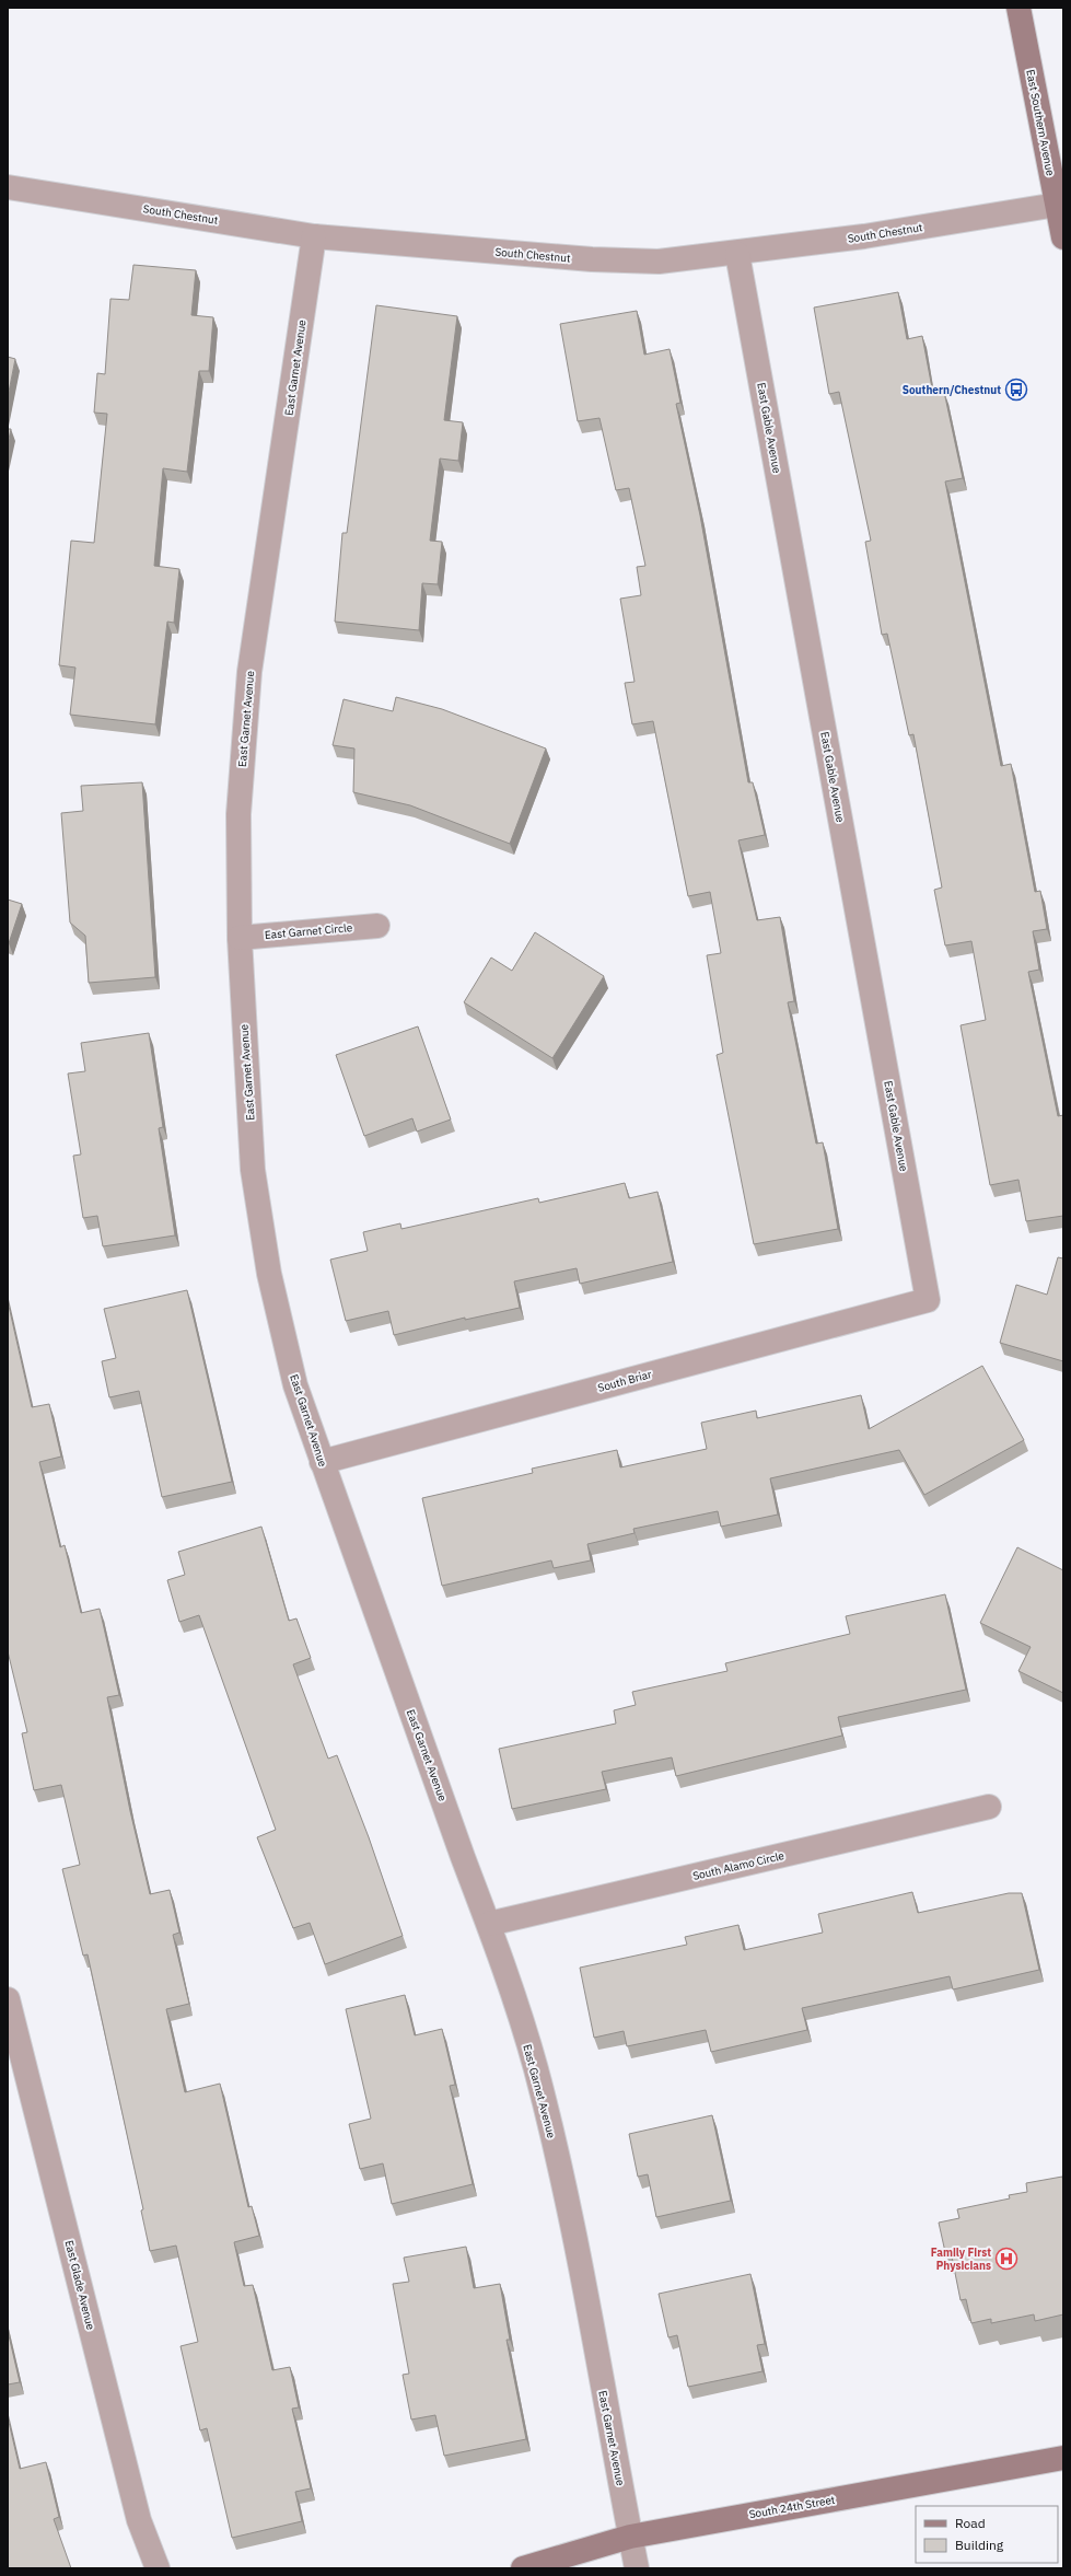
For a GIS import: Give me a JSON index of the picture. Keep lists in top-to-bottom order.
{
  "streets": {
    "street": [
      "East Southern Avenue",
      "South Chestnut",
      "East Garnet Avenue",
      "East Gable Avenue",
      "East Garnet Circle",
      "South Briar",
      "South Alamo Circle",
      "East Glade Avenue",
      "South 24th Street"
    ]
  },
  "crossings": [
    ["East Southern Avenue", "South Chestnut"],
    ["South Chestnut", "East Garnet Avenue"],
    ["South Chestnut", "East Gable Avenue"],
    ["East Garnet Avenue", "East Garnet Circle"],
    ["East Garnet Avenue", "South Briar"],
    ["East Garnet Avenue", "South Alamo Circle"],
    ["East Garnet Avenue", "South 24th Street"],
    ["East Gable Avenue", "South Briar"]
  ],
  "places": {
    "bus stop": ["Southern/Chestnut"],
    "hospital": ["Family First Physicians"]
  },
  "legend": ["Road", "Building"]
}
